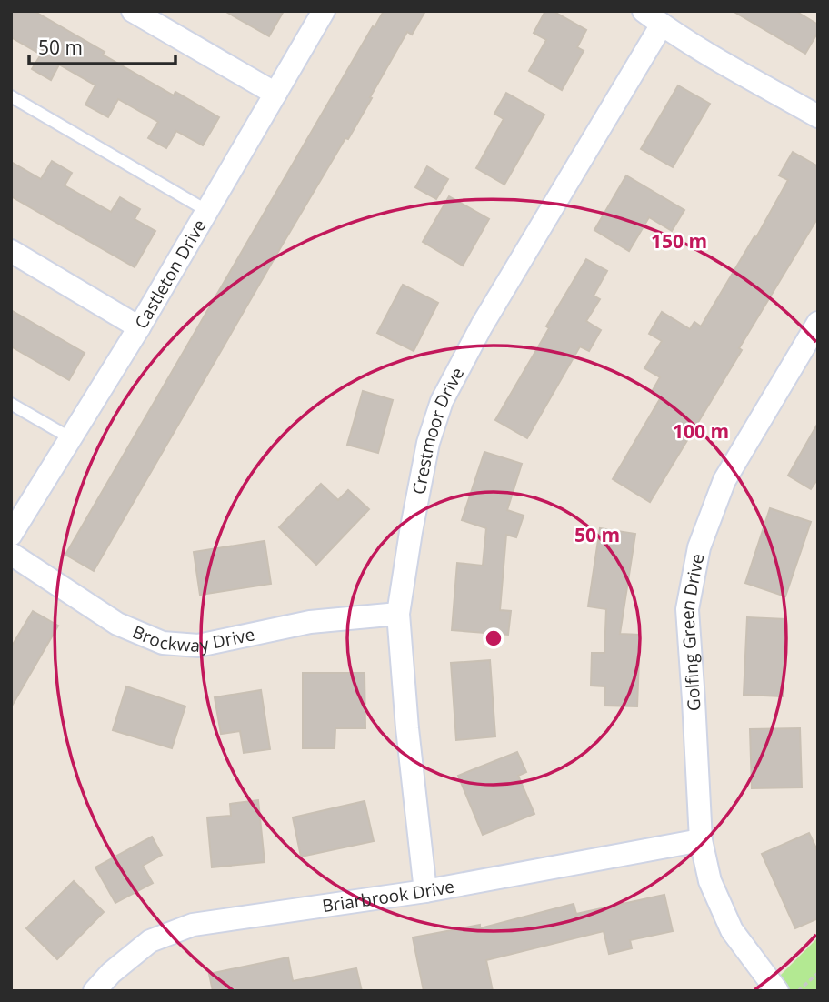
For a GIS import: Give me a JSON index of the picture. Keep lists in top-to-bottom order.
{
  "streets": {
    "street": [
      "Castleton Drive",
      "Crestmoor Drive",
      "Brockway Drive",
      "Golfing Green Drive",
      "Briarbrook Drive"
    ]
  },
  "crossings": [
    ["Crestmoor Drive", "Brockway Drive"],
    ["Crestmoor Drive", "Briarbrook Drive"],
    ["Golfing Green Drive", "Briarbrook Drive"]
  ],
  "scale_bar": "50 m",
  "rings": ["150 m", "100 m", "50 m"]
}
